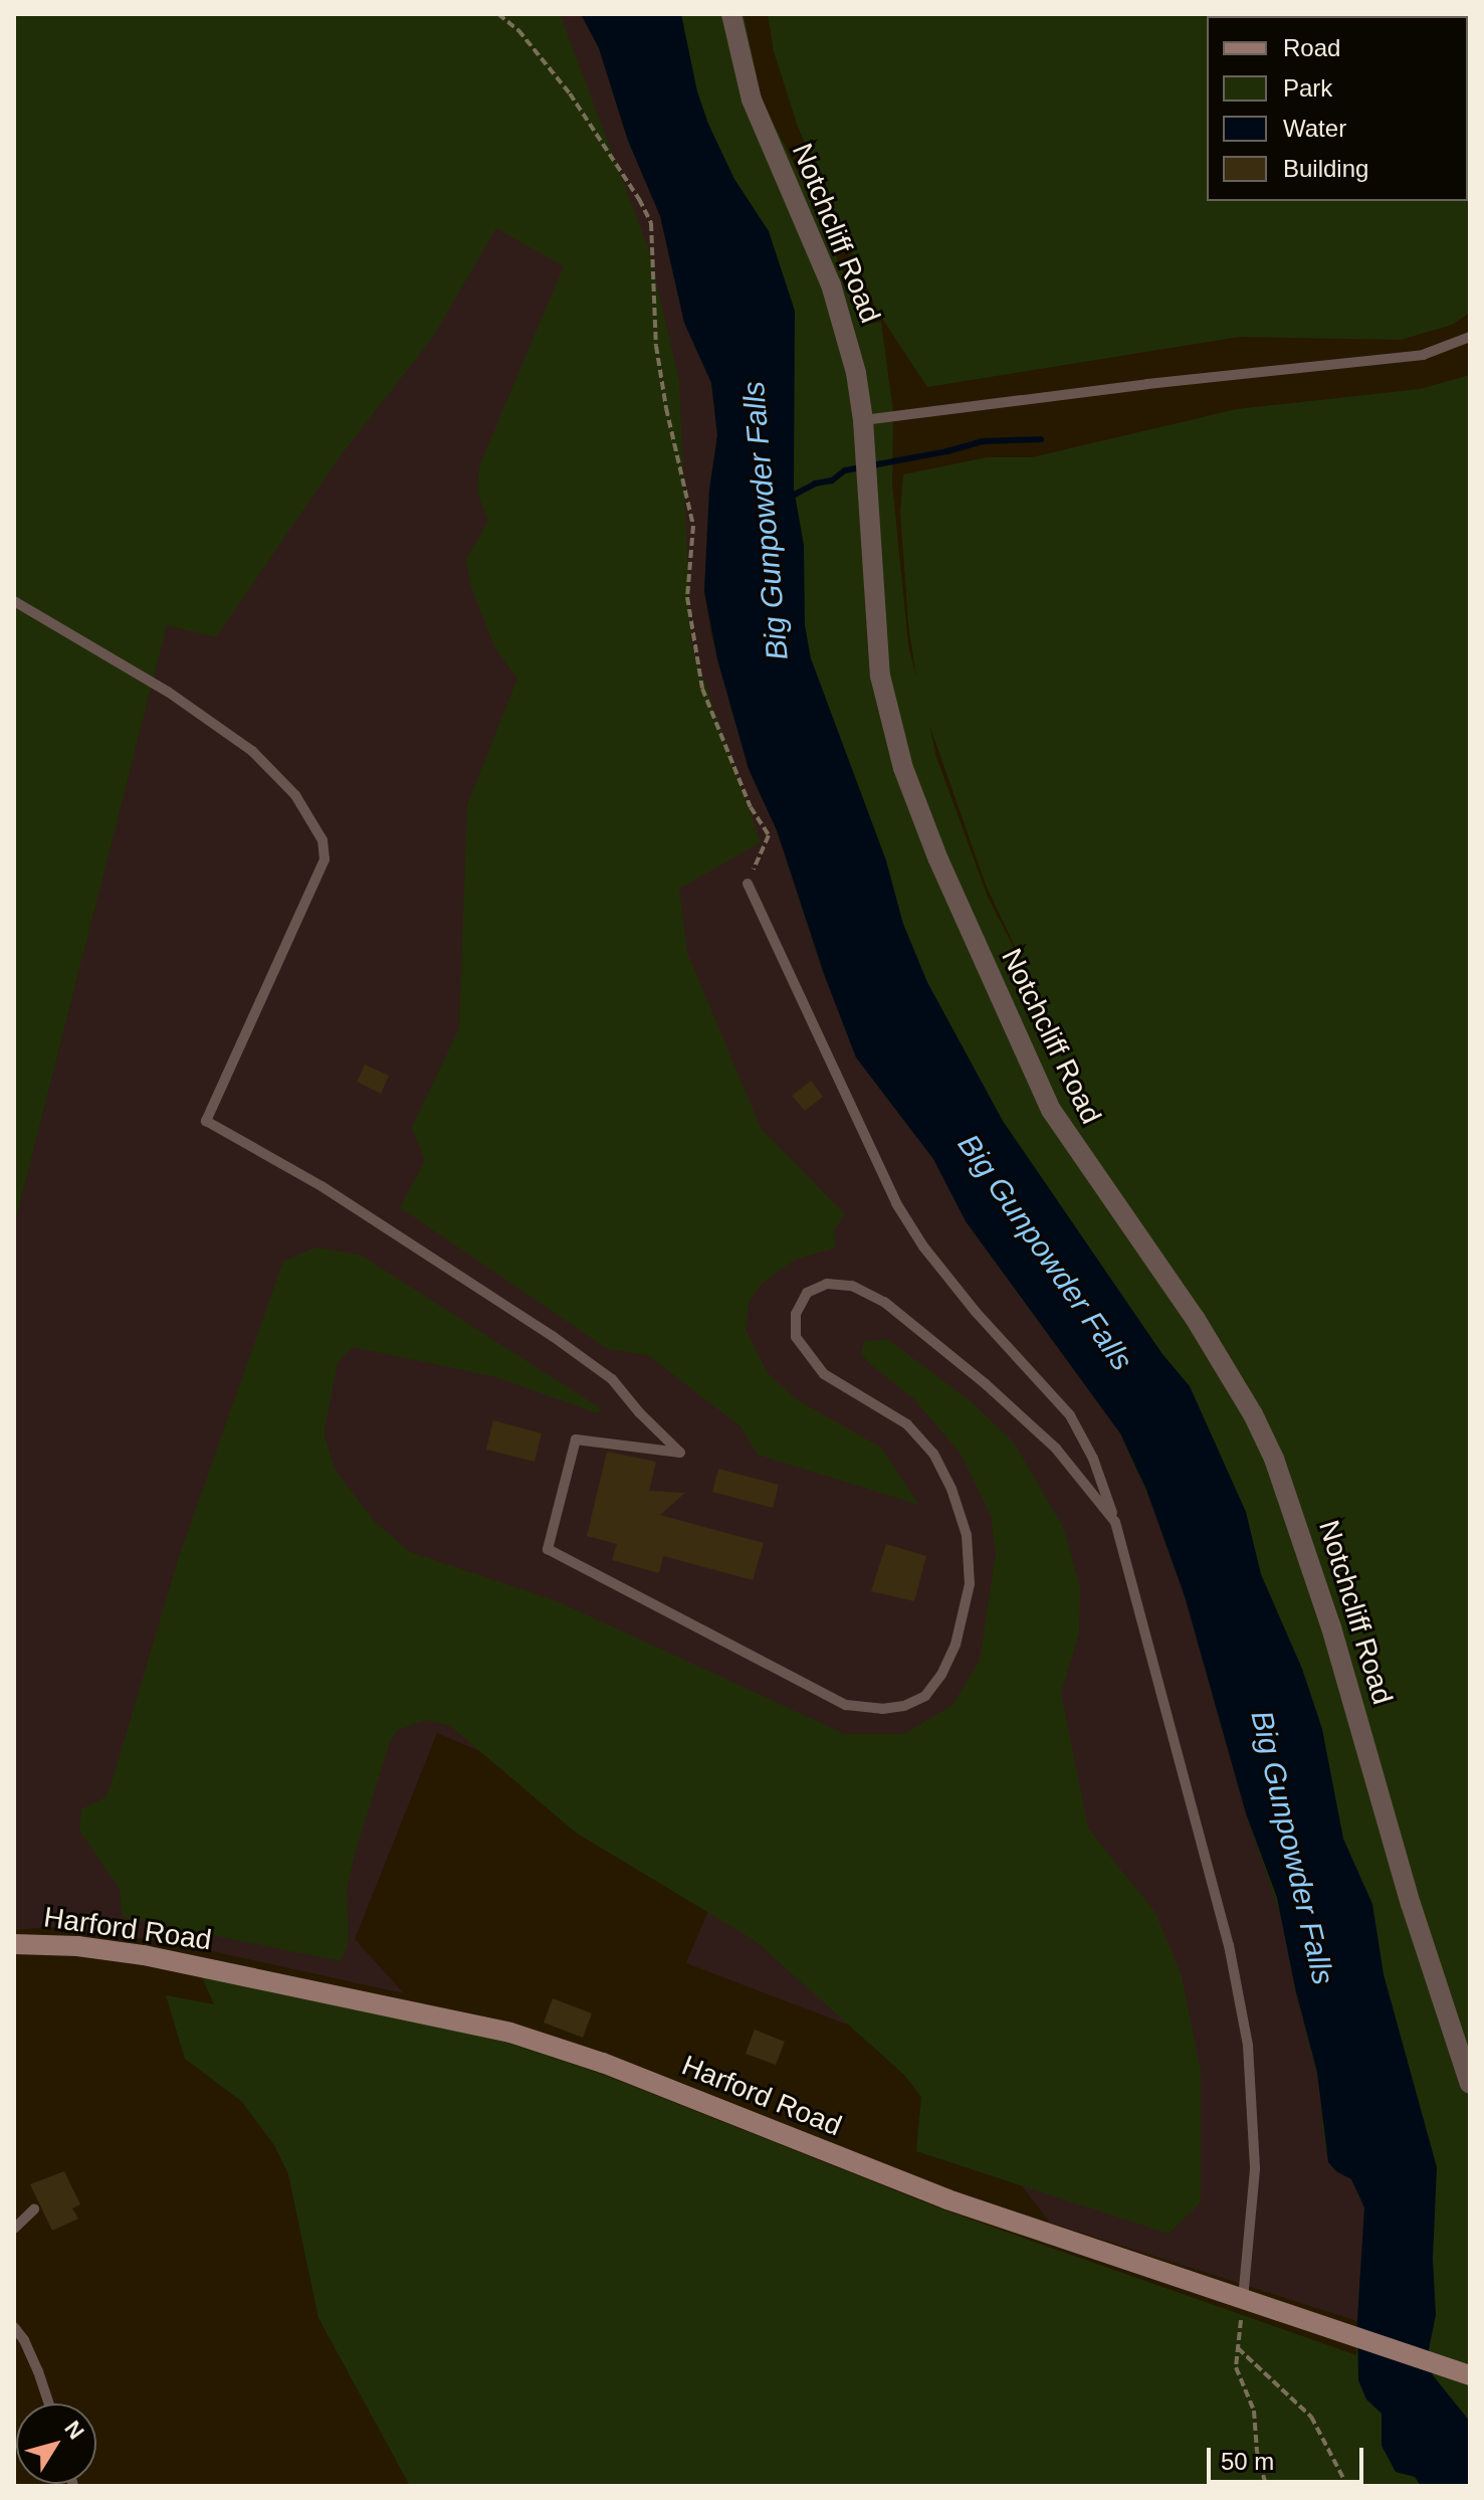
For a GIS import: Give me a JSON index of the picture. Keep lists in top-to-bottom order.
{
  "streets": {
    "main road": ["Harford Road"],
    "street": ["Notchcliff Road"]
  },
  "water": ["Big Gunpowder Falls"],
  "legend": [
    "Road",
    "Park",
    "Water",
    "Building"
  ],
  "scale_bar": "50 m",
  "north": "top right"
}
